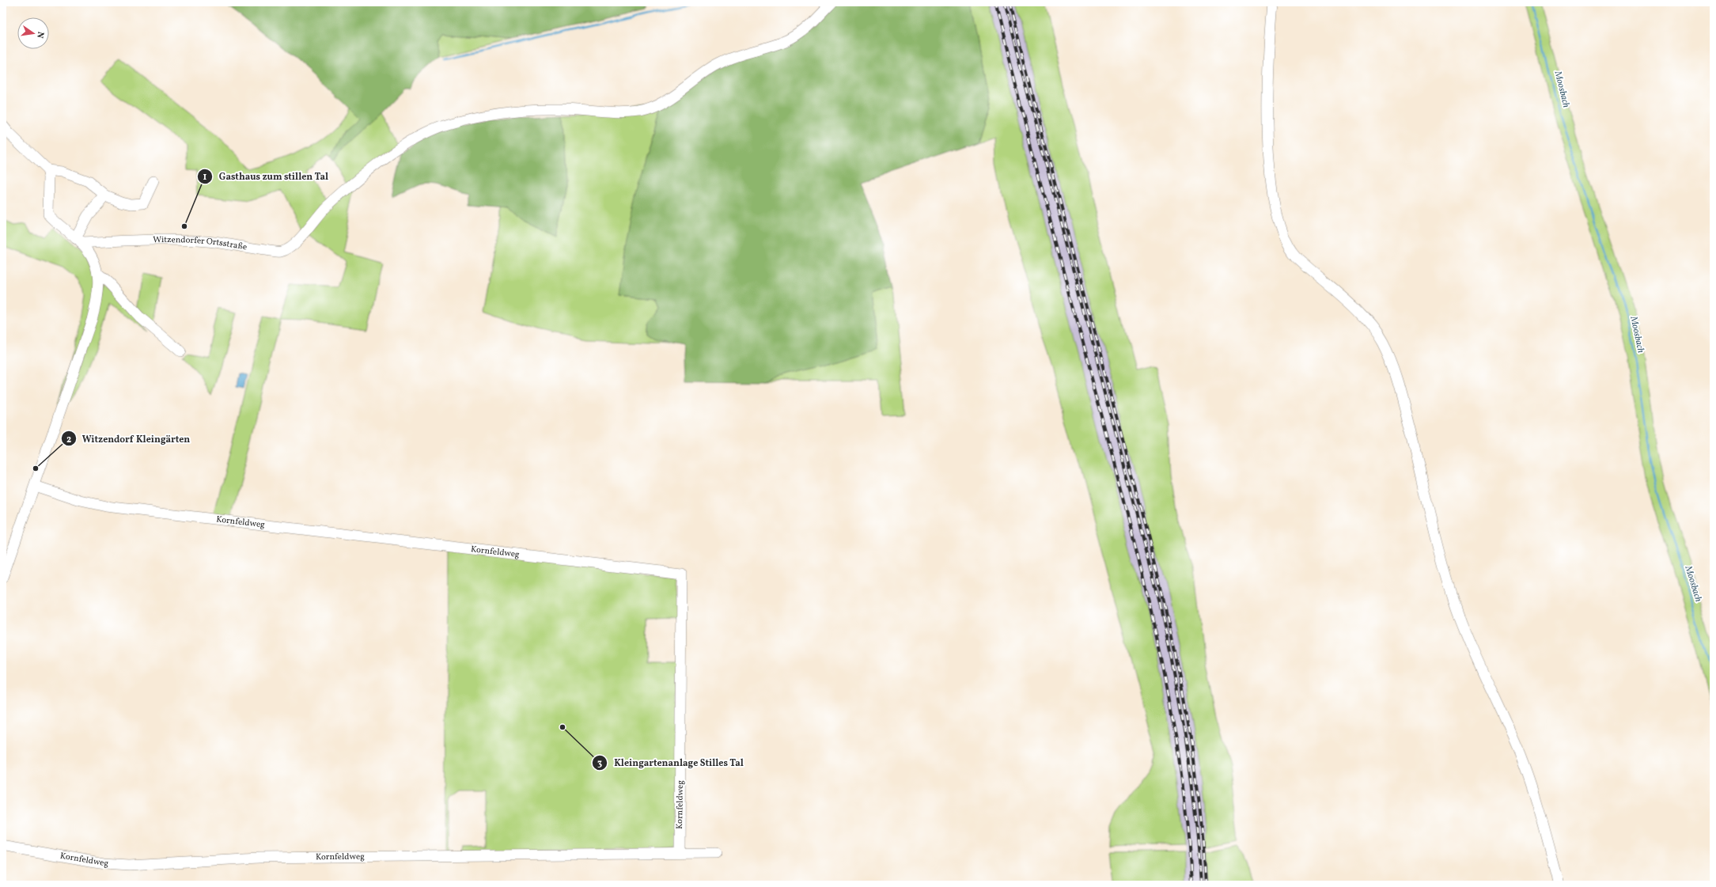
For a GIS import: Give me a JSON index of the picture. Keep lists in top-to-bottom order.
{
  "streets": {
    "street": ["Witzendorfer Ortsstraße", "Kornfeldweg"]
  },
  "water": ["Moosbach"],
  "places": ["Gasthaus zum stillen Tal", "Witzendorf Kleingärten", "Kleingartenanlage Stilles Tal"],
  "north": "right"
}
